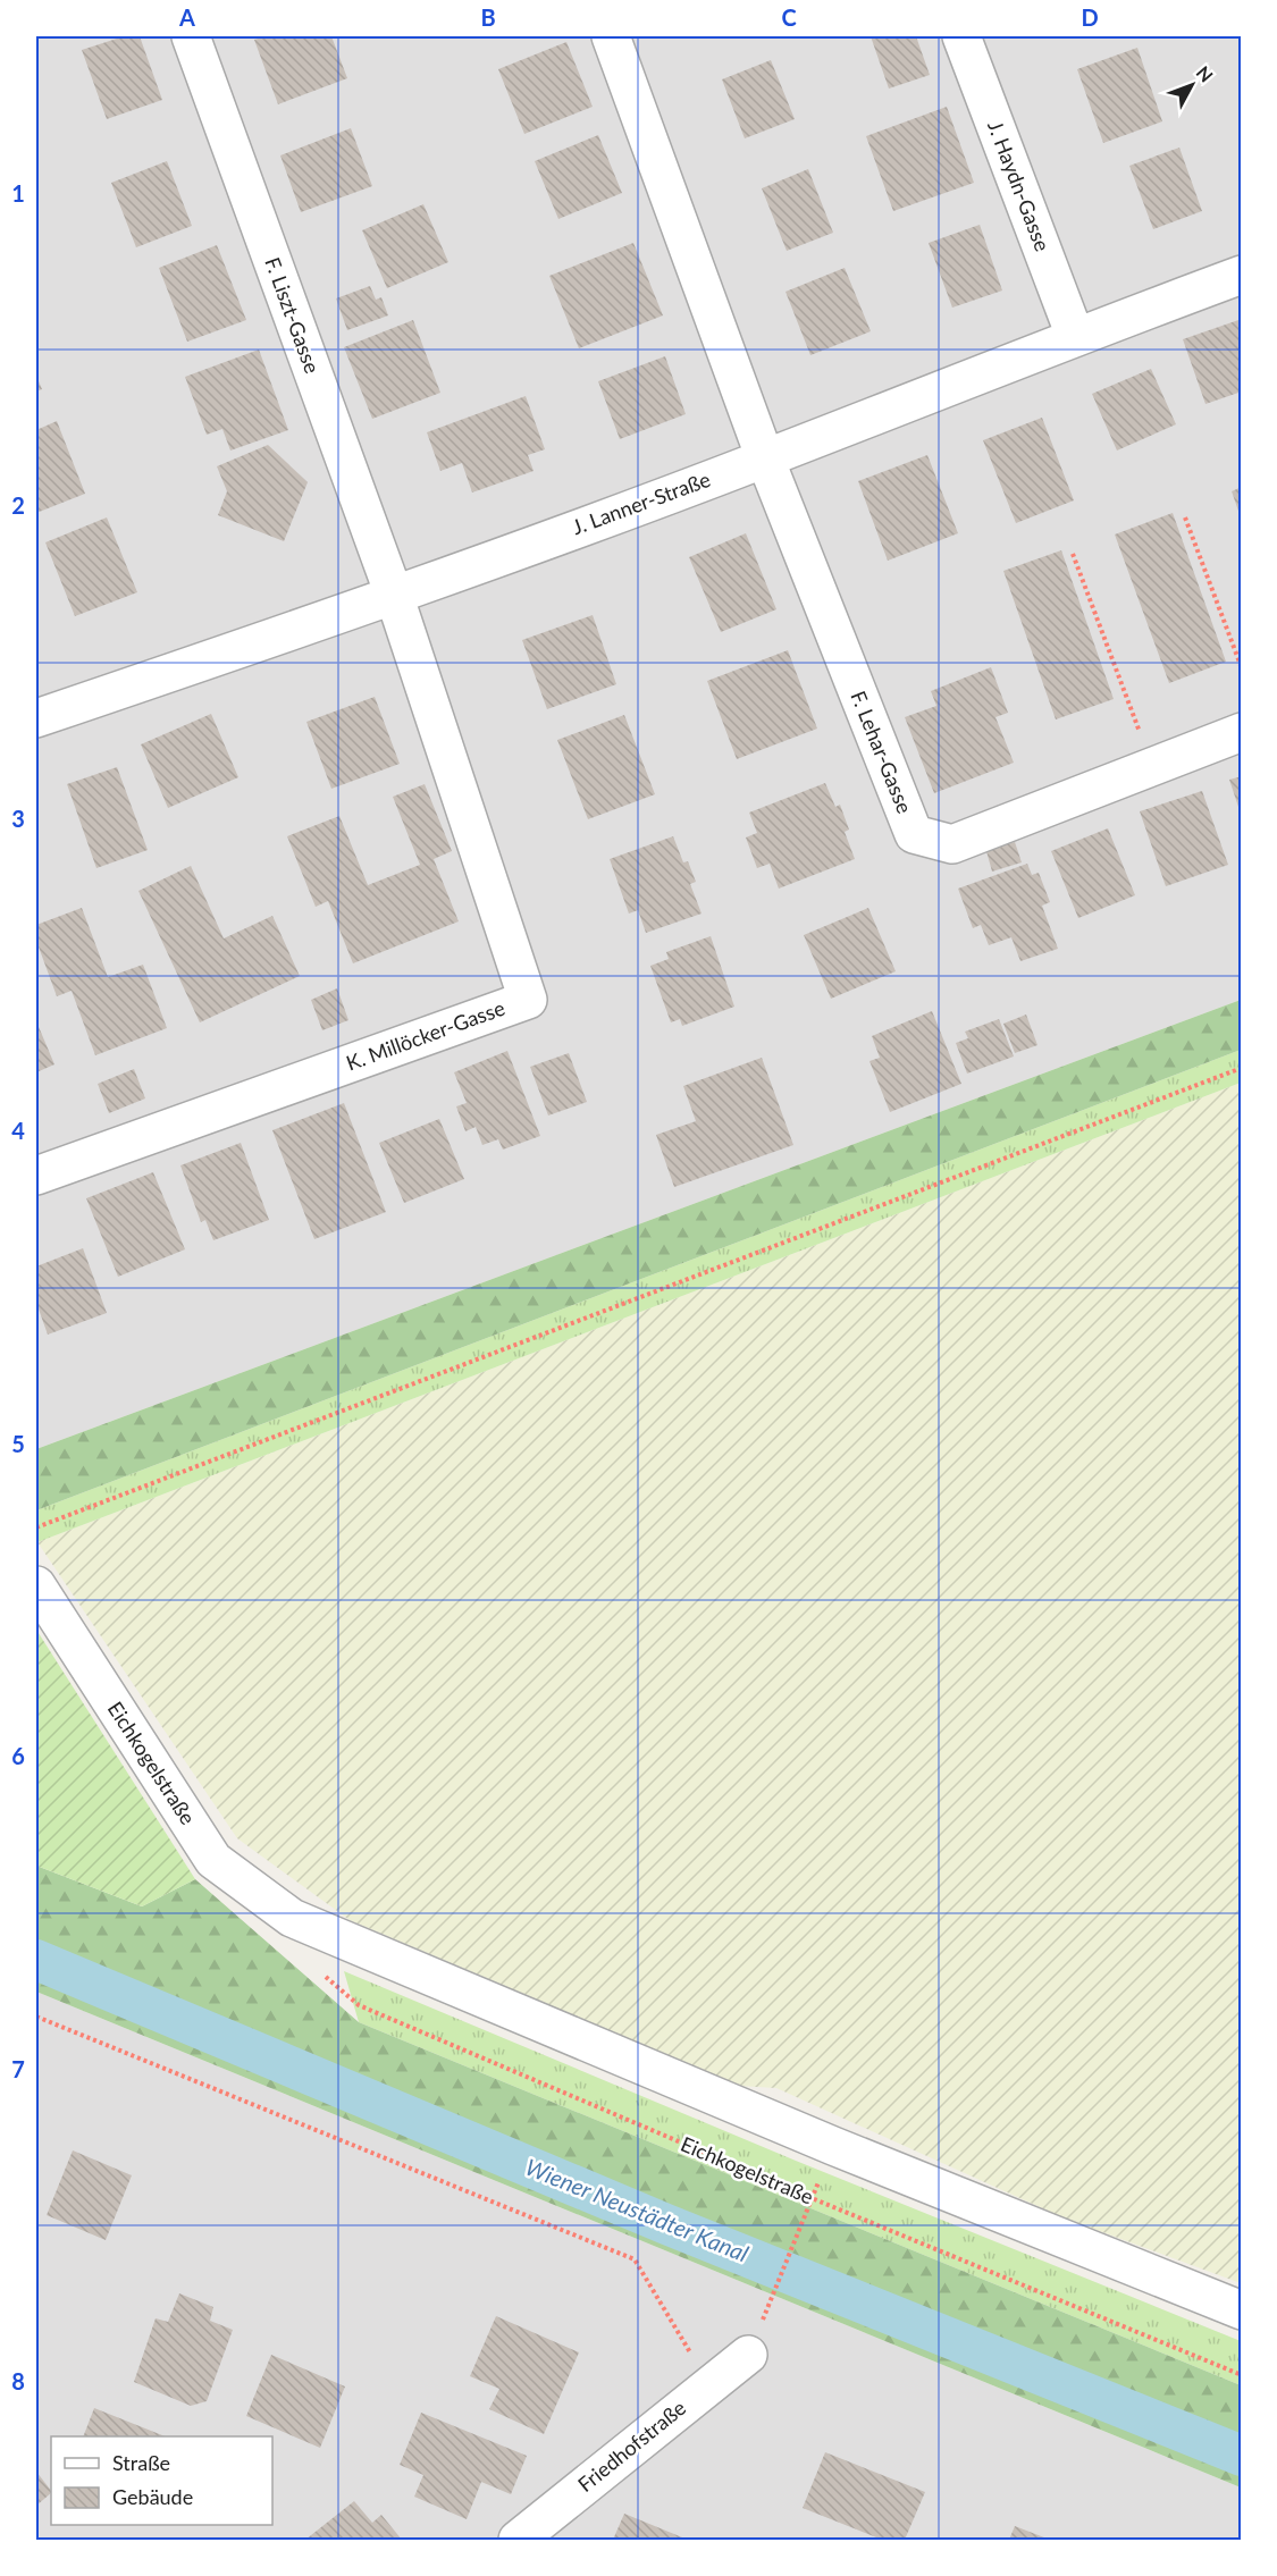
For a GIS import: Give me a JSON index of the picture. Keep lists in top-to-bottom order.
{
  "streets": {
    "street": [
      "J. Haydn-Gasse",
      "F. Liszt-Gasse",
      "J. Lanner-Straße",
      "F. Lehar-Gasse",
      "K. Millöcker-Gasse",
      "Eichkogelstraße",
      "Friedhofstraße"
    ]
  },
  "crossings": [
    ["J. Haydn-Gasse", "J. Lanner-Straße"],
    ["F. Liszt-Gasse", "J. Lanner-Straße"],
    ["F. Liszt-Gasse", "K. Millöcker-Gasse"],
    ["J. Lanner-Straße", "F. Lehar-Gasse"],
    ["J. Lanner-Straße", "K. Millöcker-Gasse"]
  ],
  "water": ["Wiener Neustädter Kanal"],
  "legend": ["Straße", "Gebäude"],
  "north": "top right",
  "grid": {
    "columns": [
      "A",
      "B",
      "C",
      "D"
    ],
    "rows": [
      "1",
      "2",
      "3",
      "4",
      "5",
      "6",
      "7",
      "8"
    ]
  }
}
